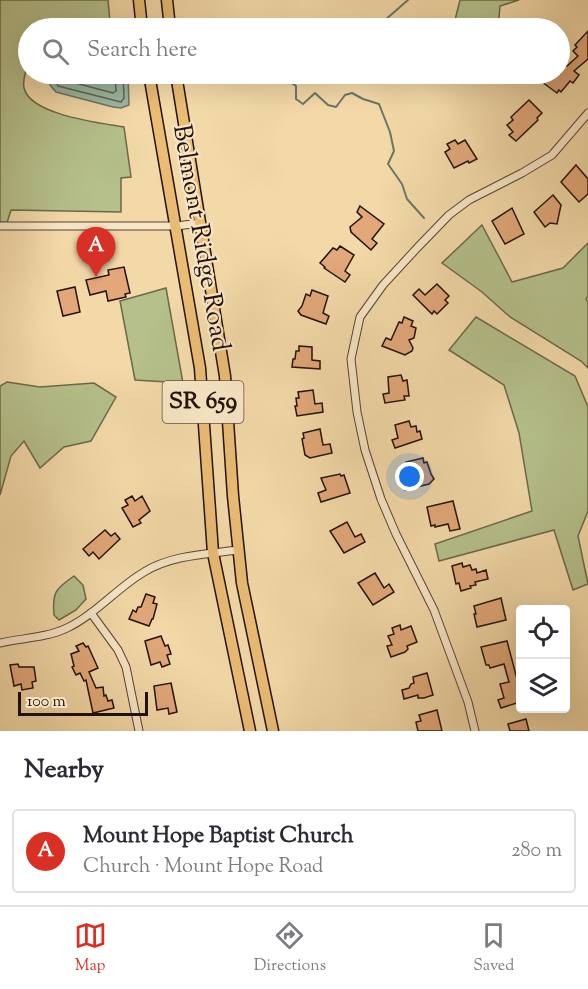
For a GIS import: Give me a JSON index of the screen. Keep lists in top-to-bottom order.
{
  "streets": {
    "main road": ["Belmont Ridge Road", "SR 659"]
  },
  "scale_bar": "100 m",
  "page": {
    "search": "Search here",
    "pins": "A",
    "scale": "100 m",
    "heading": "Nearby",
    "list": [
      {
        "mark": "A",
        "name": "Mount Hope Baptist Church",
        "note": "Church · Mount Hope Road",
        "value": "280 m"
      }
    ],
    "nav": ["Map", "Directions", "Saved"]
  }
}
